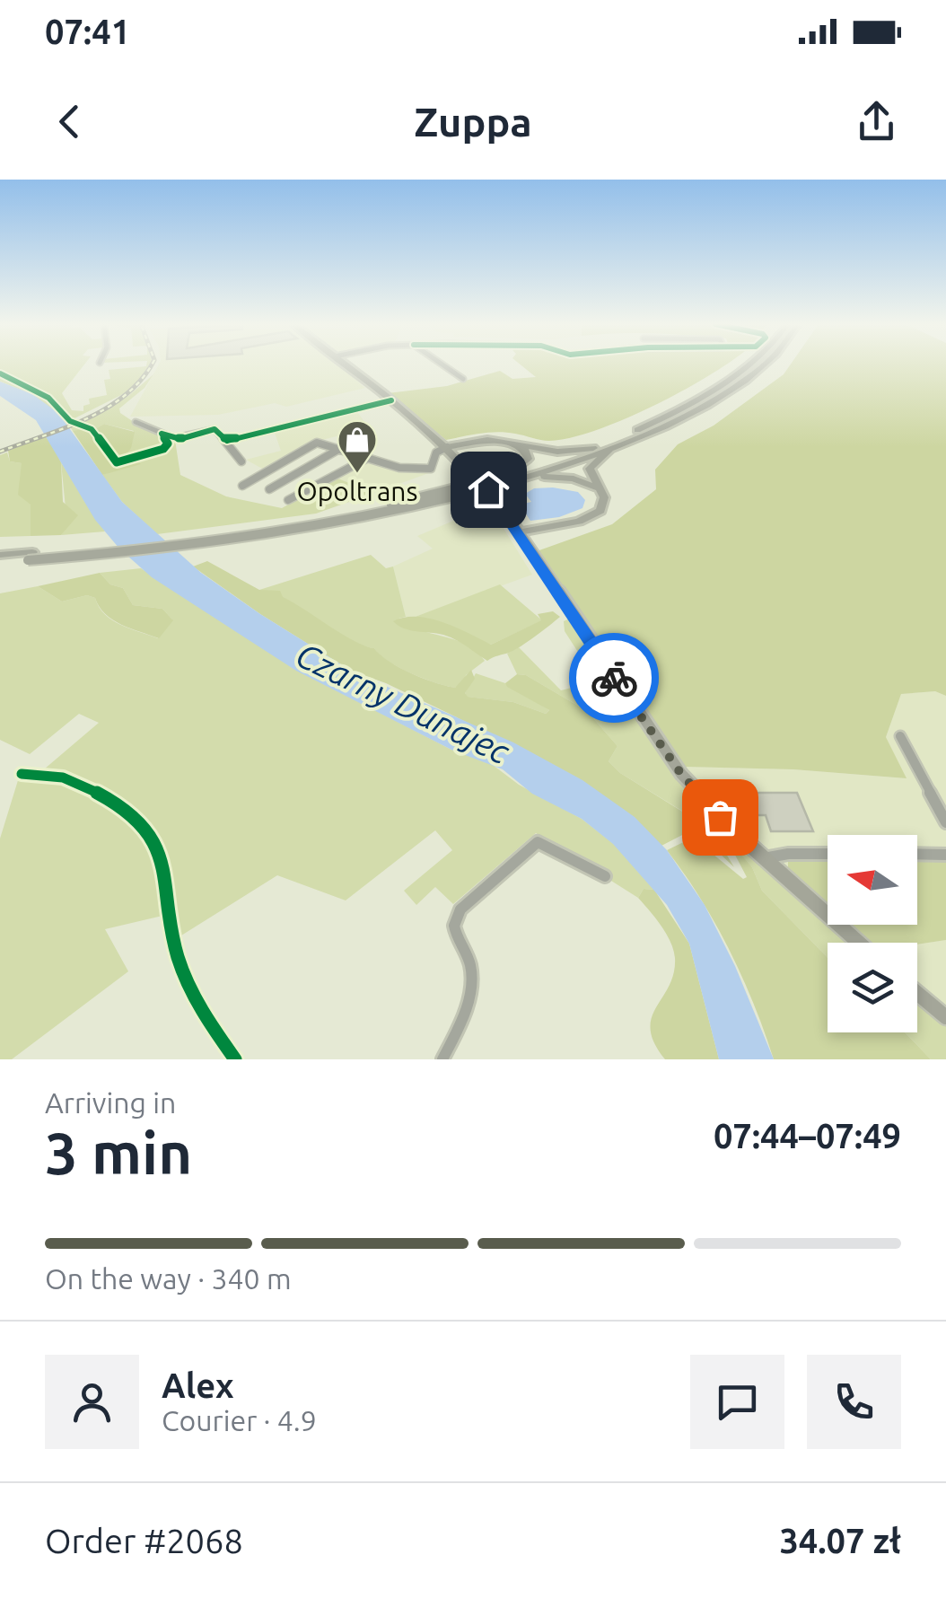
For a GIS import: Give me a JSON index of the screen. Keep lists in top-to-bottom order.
{
  "water": ["Czarny Dunajec"],
  "places": {
    "shop": ["Opoltrans"]
  },
  "north": "left",
  "page": {
    "status": "07:41",
    "header": "Zuppa",
    "heading": ["3 min", "Arriving in", "07:44–07:49"],
    "panel": [
      "Alex",
      "Courier · 4.9",
      "Order #2068",
      "34.07 zł"
    ],
    "bar": "On the way · 340 m"
  }
}
